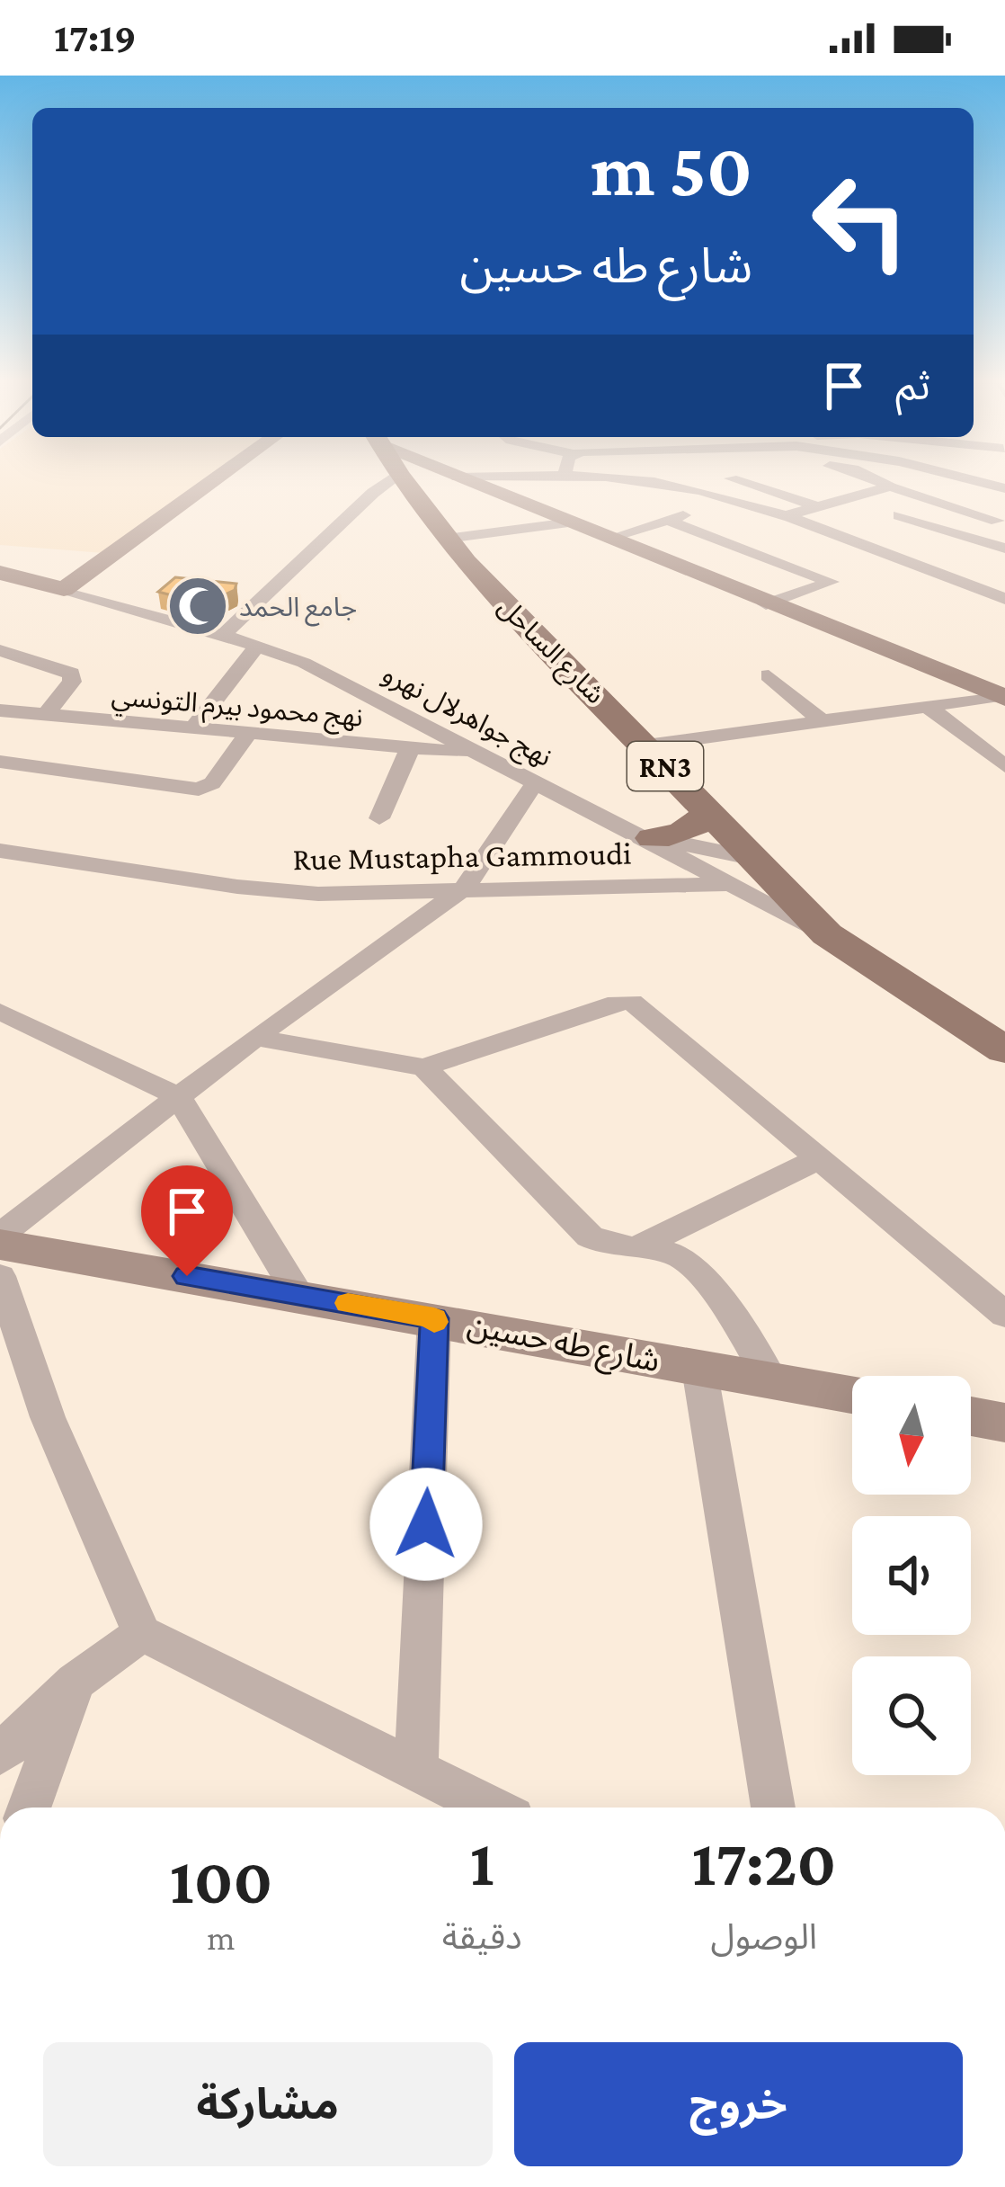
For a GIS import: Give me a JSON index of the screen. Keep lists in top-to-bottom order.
{
  "streets": {
    "main road": ["شارع الساحل", "RN3"],
    "street": [
      "نهج محمود بيرم التونسي",
      "نهج جواهرلال نهرو",
      "Rue Mustapha Gammoudi",
      "شارع طه حسين"
    ]
  },
  "crossings": [
    ["شارع الساحل", "نهج جواهرلال نهرو"],
    ["شارع الساحل", "Rue Mustapha Gammoudi"],
    ["نهج محمود بيرم التونسي", "نهج جواهرلال نهرو"],
    ["نهج جواهرلال نهرو", "Rue Mustapha Gammoudi"]
  ],
  "places": {
    "mosque": ["جامع الحمد"]
  },
  "north": "bottom",
  "page": {
    "status": "17:19",
    "turn": ["50 m", "شارع طه حسين"],
    "then": "ثم",
    "eta": [
      "17:20",
      "الوصول",
      "1",
      "دقيقة",
      "100",
      "m"
    ],
    "buttons": ["خروج", "مشاركة"]
  }
}
